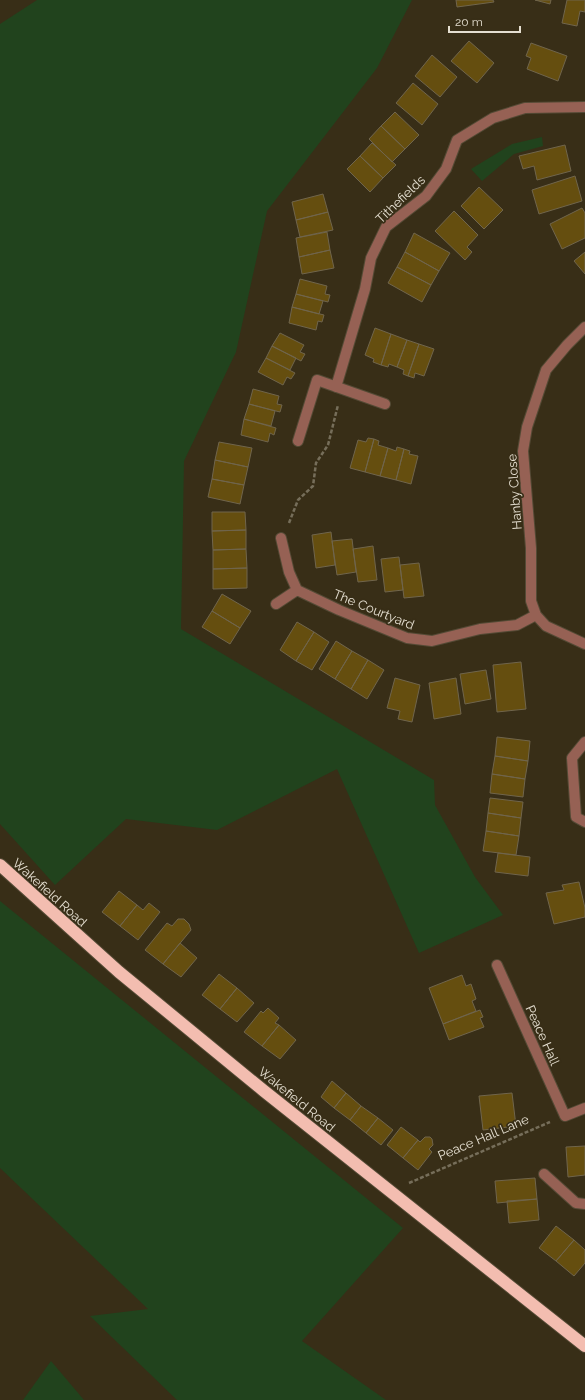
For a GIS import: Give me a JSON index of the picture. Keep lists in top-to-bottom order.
{
  "streets": {
    "highway": ["Wakefield Road"],
    "street": [
      "Tithefields",
      "Hanby Close",
      "The Courtyard",
      "Peace Hall"
    ],
    "path": ["Peace Hall Lane"]
  },
  "crossings": [
    ["Hanby Close", "The Courtyard"],
    ["Wakefield Road", "Peace Hall Lane"],
    ["Peace Hall", "Peace Hall Lane"]
  ],
  "scale_bar": "20 m"
}
